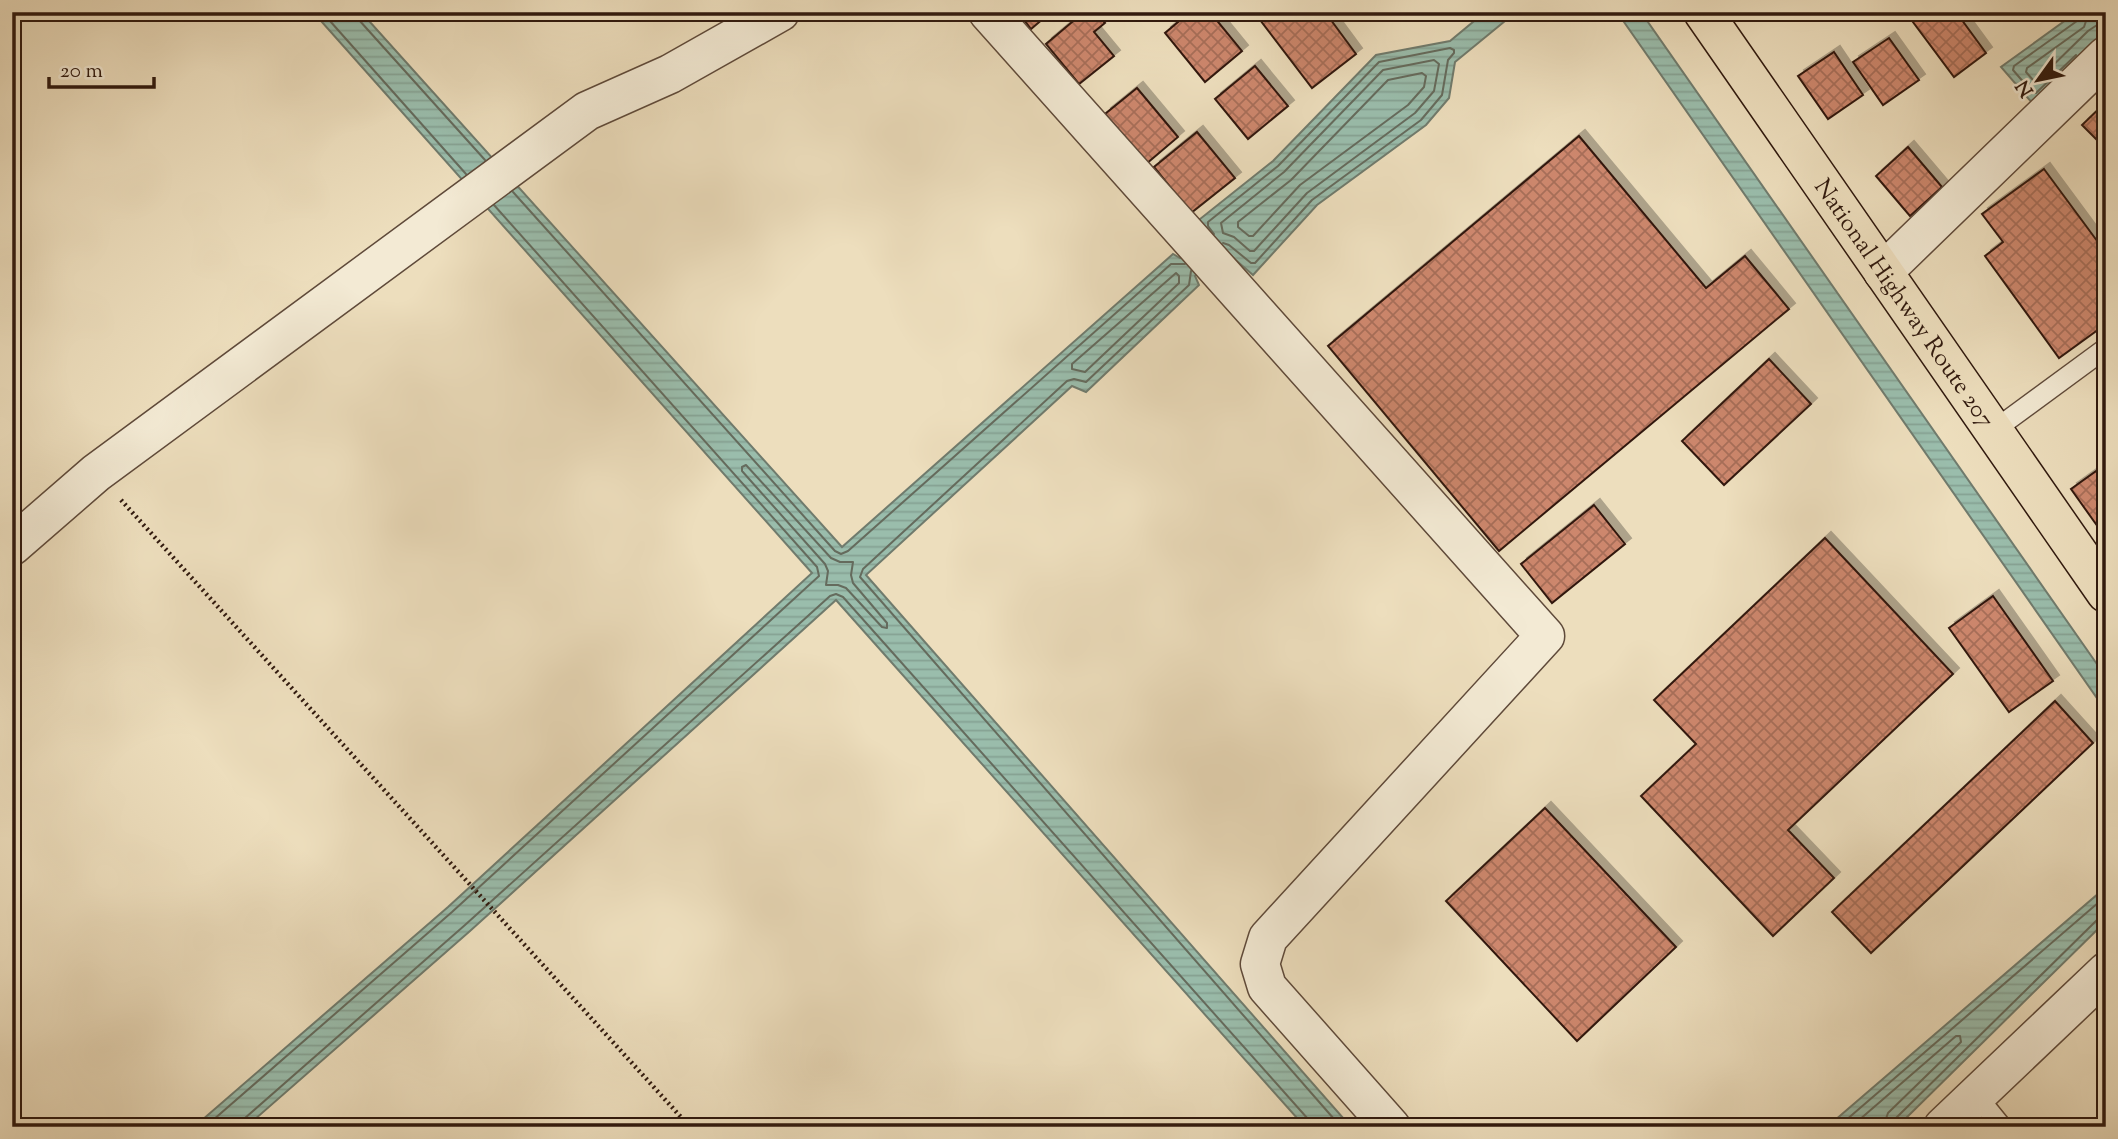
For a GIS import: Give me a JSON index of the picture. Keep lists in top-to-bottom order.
{
  "streets": {
    "highway": ["National Highway Route 207"]
  },
  "scale_bar": "20 m",
  "north": "bottom left"
}
